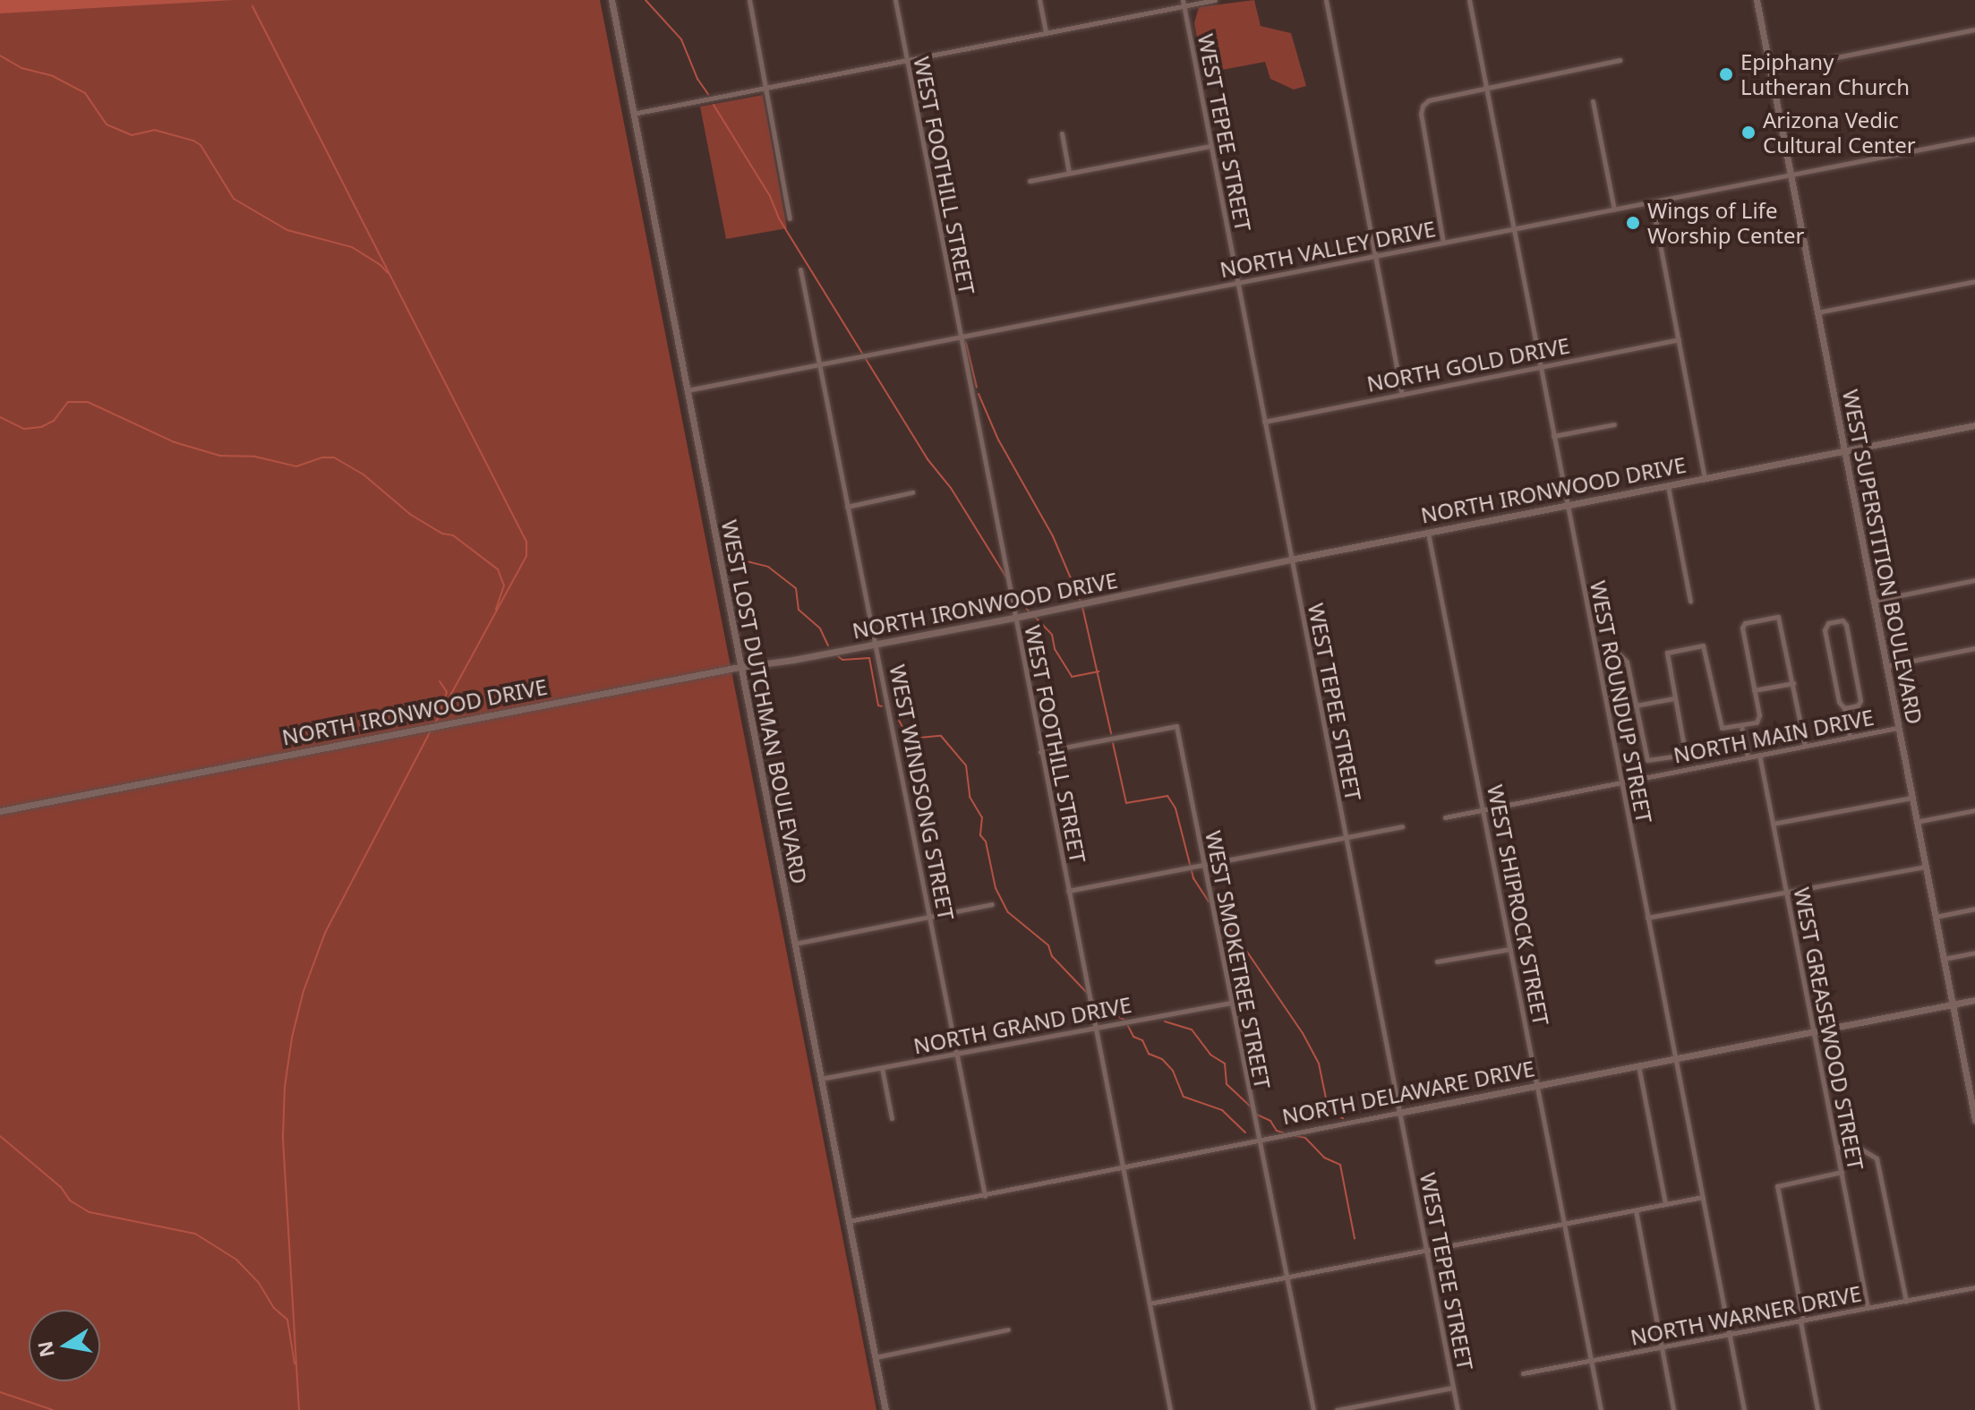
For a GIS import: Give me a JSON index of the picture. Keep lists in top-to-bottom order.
{
  "streets": {
    "street": [
      "WEST TEPEE STREET",
      "WEST FOOTHILL STREET",
      "NORTH VALLEY DRIVE",
      "NORTH GOLD DRIVE",
      "NORTH IRONWOOD DRIVE",
      "WEST SUPERSTITION BOULEVARD",
      "WEST LOST DUTCHMAN BOULEVARD",
      "WEST ROUNDUP STREET",
      "NORTH MAIN DRIVE",
      "WEST WINDSONG STREET",
      "WEST SHIPROCK STREET",
      "WEST SMOKETREE STREET",
      "NORTH GRAND DRIVE",
      "WEST GREASEWOOD STREET",
      "NORTH DELAWARE DRIVE",
      "NORTH WARNER DRIVE"
    ]
  },
  "crossings": [
    ["WEST TEPEE STREET", "NORTH VALLEY DRIVE"],
    ["WEST TEPEE STREET", "NORTH GOLD DRIVE"],
    ["WEST TEPEE STREET", "NORTH IRONWOOD DRIVE"],
    ["WEST TEPEE STREET", "NORTH DELAWARE DRIVE"],
    ["WEST FOOTHILL STREET", "NORTH VALLEY DRIVE"],
    ["WEST FOOTHILL STREET", "NORTH IRONWOOD DRIVE"],
    ["WEST FOOTHILL STREET", "WEST SMOKETREE STREET"],
    ["WEST FOOTHILL STREET", "NORTH GRAND DRIVE"],
    ["WEST FOOTHILL STREET", "NORTH DELAWARE DRIVE"],
    ["NORTH VALLEY DRIVE", "WEST SUPERSTITION BOULEVARD"],
    ["NORTH VALLEY DRIVE", "WEST LOST DUTCHMAN BOULEVARD"],
    ["NORTH VALLEY DRIVE", "WEST ROUNDUP STREET"],
    ["NORTH VALLEY DRIVE", "WEST WINDSONG STREET"],
    ["NORTH GOLD DRIVE", "WEST ROUNDUP STREET"],
    ["NORTH IRONWOOD DRIVE", "WEST SUPERSTITION BOULEVARD"],
    ["NORTH IRONWOOD DRIVE", "WEST LOST DUTCHMAN BOULEVARD"],
    ["NORTH IRONWOOD DRIVE", "WEST ROUNDUP STREET"],
    ["NORTH IRONWOOD DRIVE", "WEST WINDSONG STREET"],
    ["NORTH IRONWOOD DRIVE", "WEST SHIPROCK STREET"],
    ["WEST SUPERSTITION BOULEVARD", "NORTH MAIN DRIVE"],
    ["WEST SUPERSTITION BOULEVARD", "NORTH DELAWARE DRIVE"],
    ["WEST LOST DUTCHMAN BOULEVARD", "NORTH GRAND DRIVE"],
    ["WEST LOST DUTCHMAN BOULEVARD", "NORTH DELAWARE DRIVE"],
    ["WEST ROUNDUP STREET", "NORTH MAIN DRIVE"],
    ["WEST ROUNDUP STREET", "NORTH DELAWARE DRIVE"],
    ["WEST ROUNDUP STREET", "NORTH WARNER DRIVE"],
    ["NORTH MAIN DRIVE", "WEST SHIPROCK STREET"],
    ["NORTH MAIN DRIVE", "WEST GREASEWOOD STREET"],
    ["WEST WINDSONG STREET", "NORTH GRAND DRIVE"],
    ["WEST WINDSONG STREET", "NORTH DELAWARE DRIVE"],
    ["WEST SHIPROCK STREET", "NORTH DELAWARE DRIVE"],
    ["WEST SHIPROCK STREET", "NORTH WARNER DRIVE"],
    ["WEST SMOKETREE STREET", "NORTH GRAND DRIVE"],
    ["WEST SMOKETREE STREET", "NORTH DELAWARE DRIVE"],
    ["WEST GREASEWOOD STREET", "NORTH DELAWARE DRIVE"],
    ["WEST GREASEWOOD STREET", "NORTH WARNER DRIVE"]
  ],
  "places": ["Epiphany Lutheran Church", "Arizona Vedic Cultural Center", "Wings of Life Worship Center"],
  "north": "left"
}
